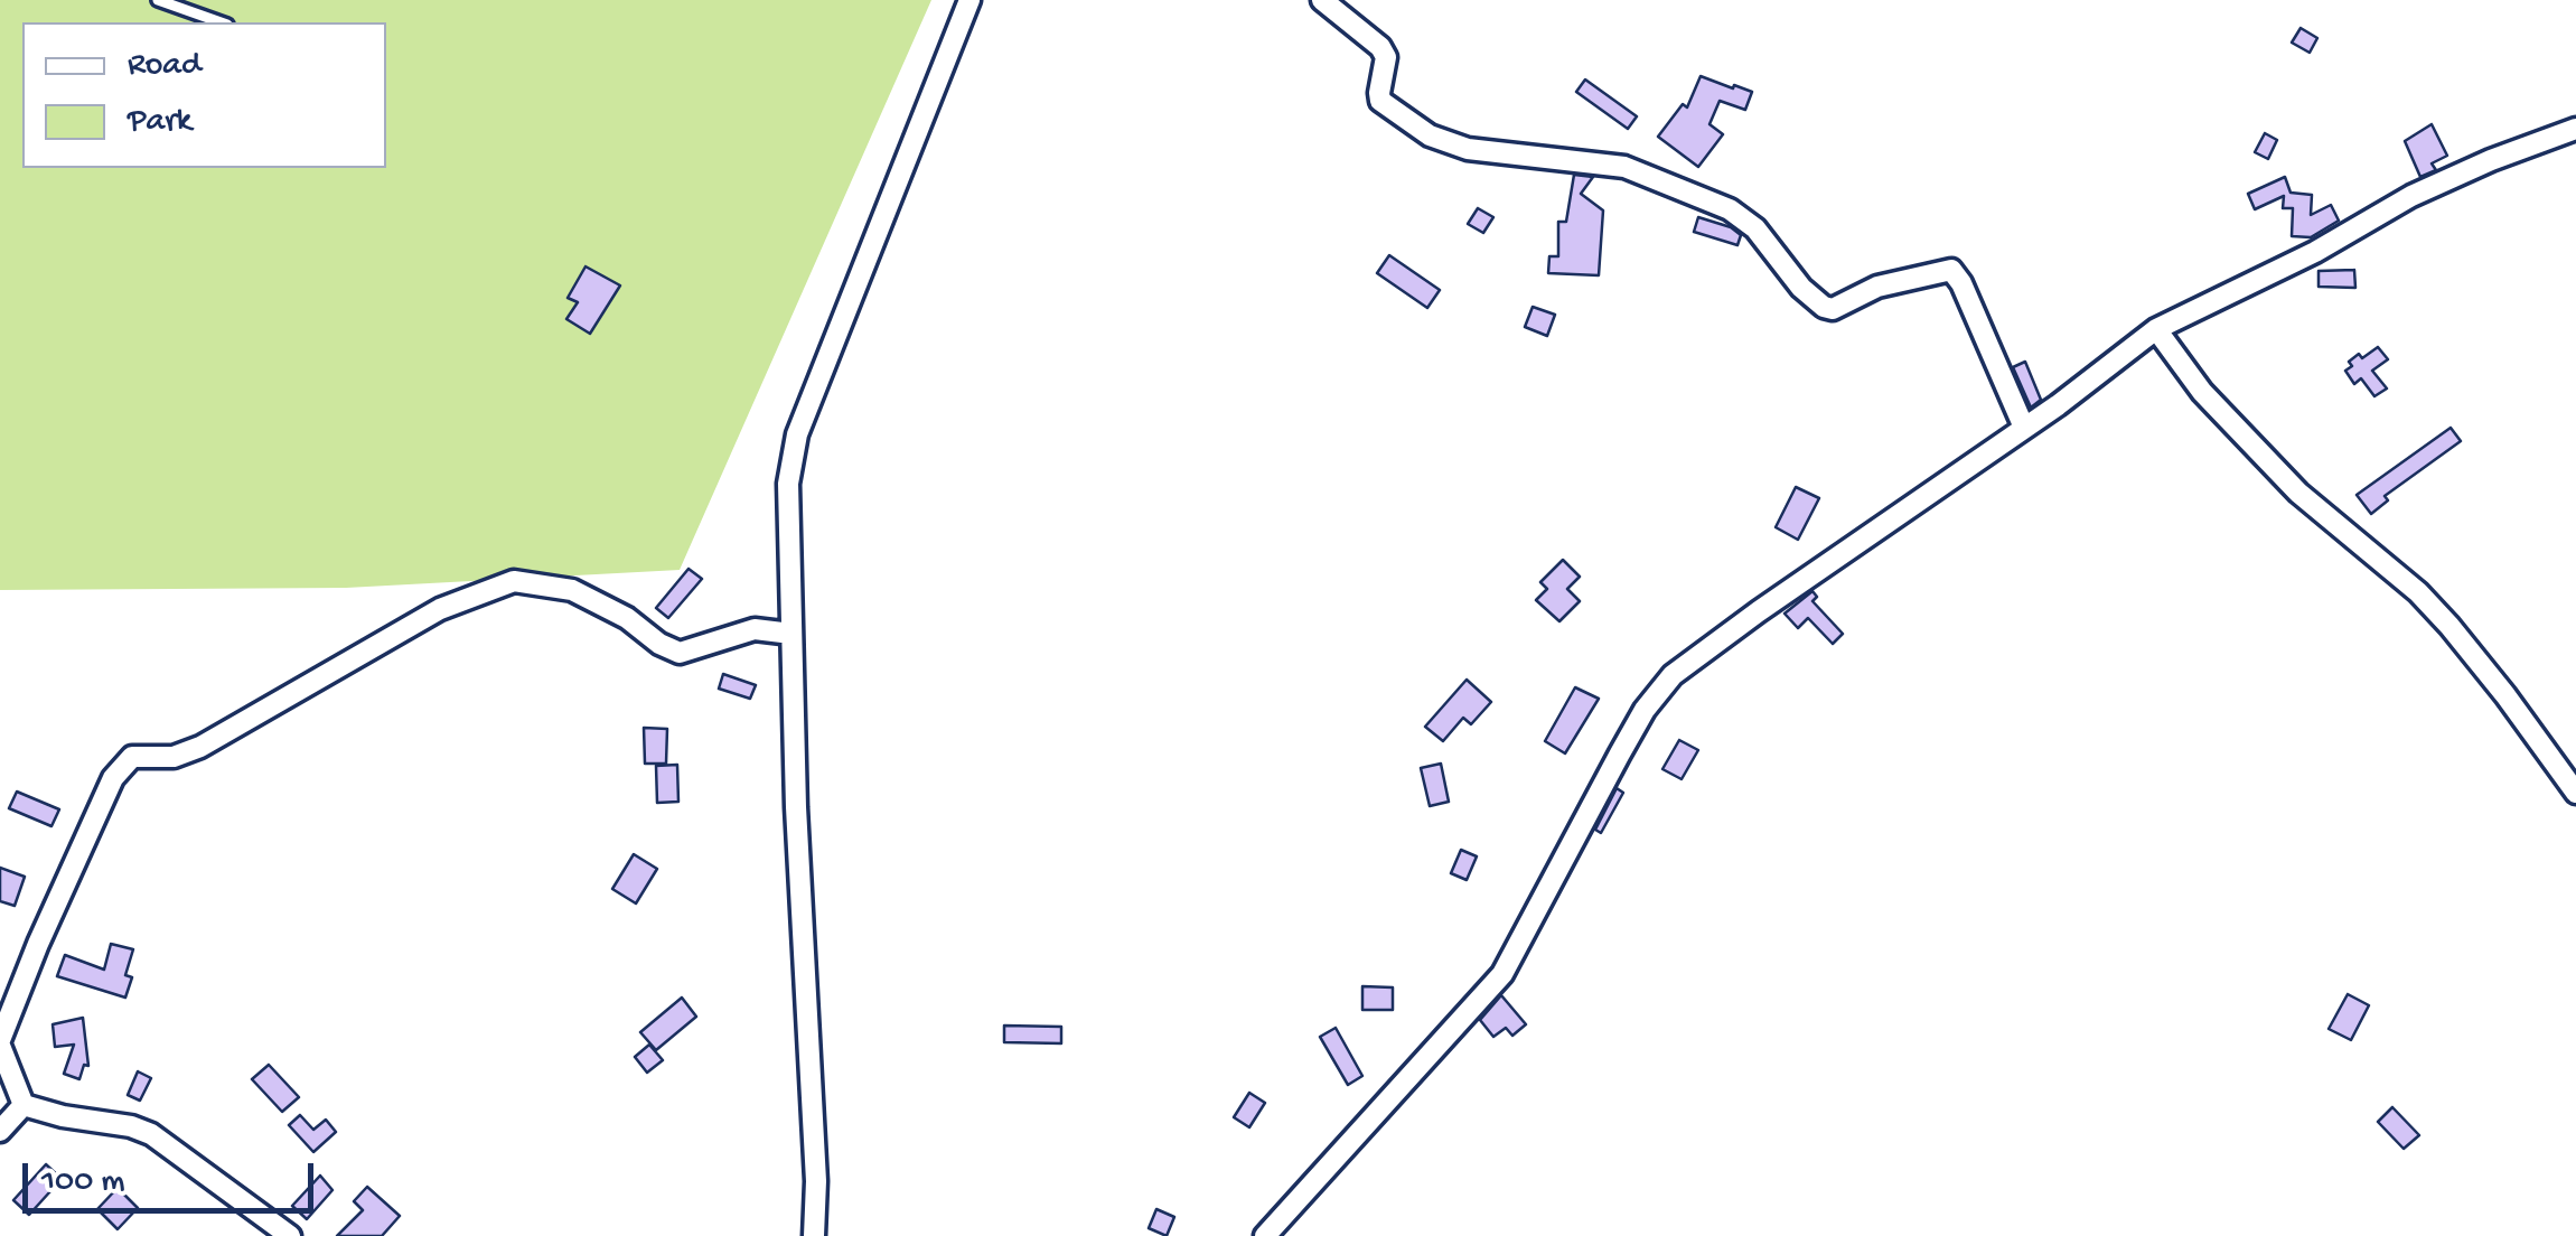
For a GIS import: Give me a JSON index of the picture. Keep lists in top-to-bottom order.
{
  "legend": ["Road", "Park"],
  "scale_bar": "100 m"
}
